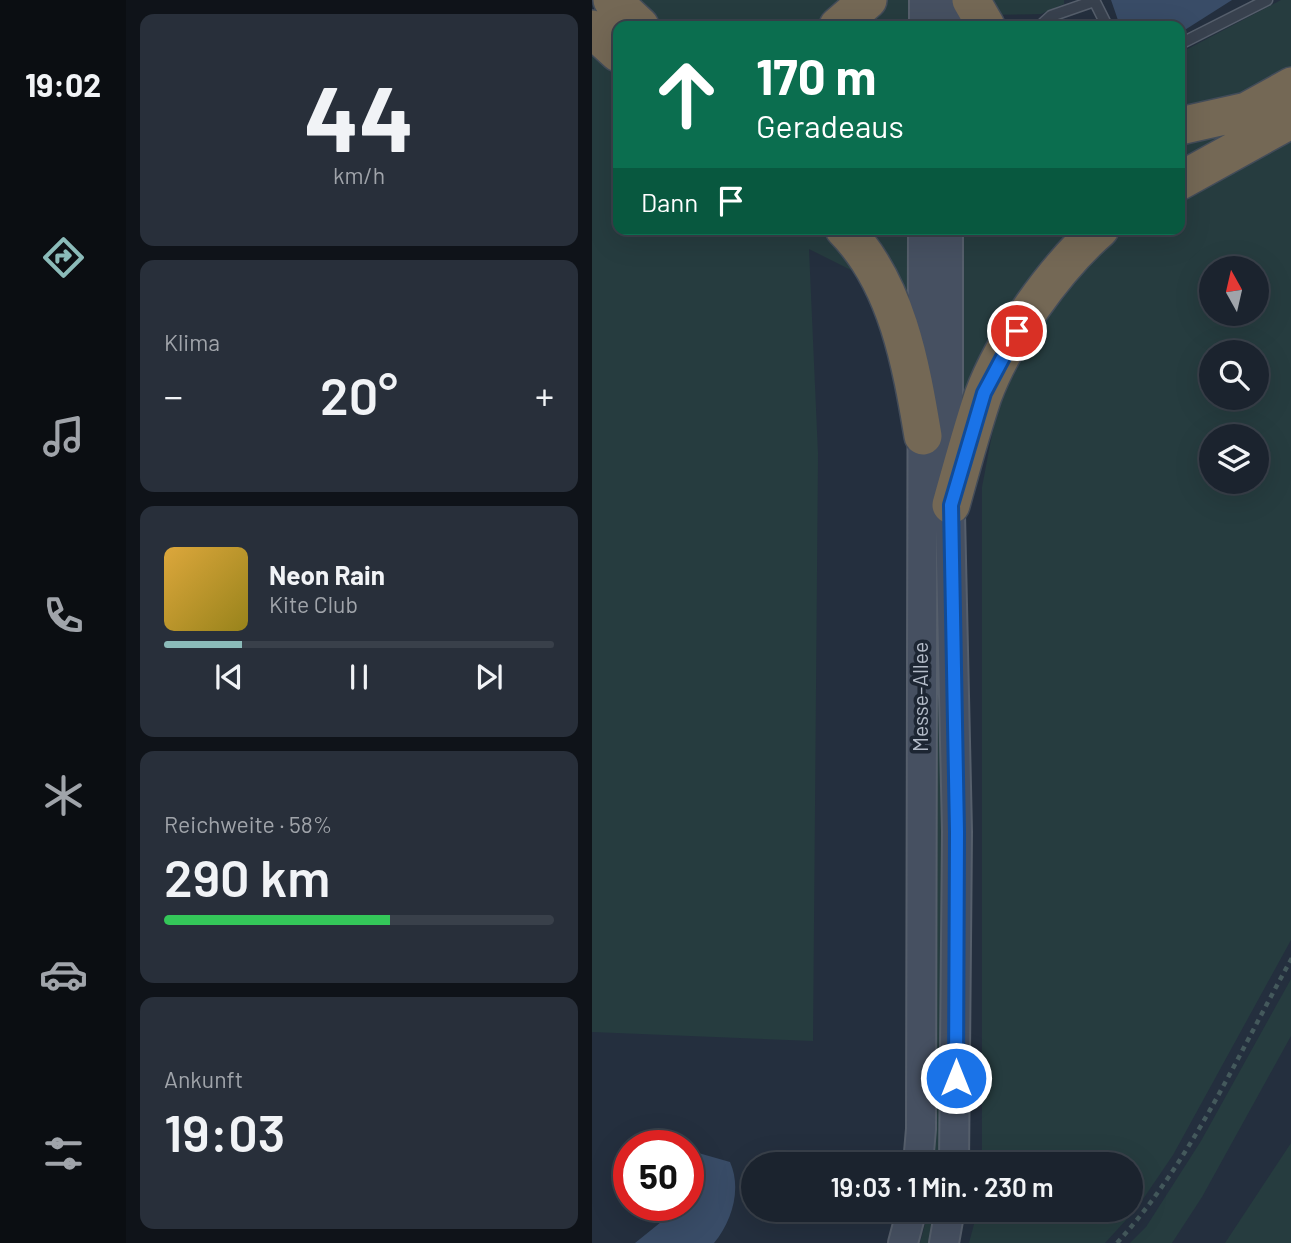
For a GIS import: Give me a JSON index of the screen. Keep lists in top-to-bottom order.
{
  "streets": {
    "main road": ["Messe-Allee"]
  },
  "north": "top",
  "page": {
    "tabs": "19:02",
    "tile": [
      ["44", "km/h"],
      "Klima",
      ["Reichweite · 58%", "290 km"],
      ["Ankunft", "19:03"]
    ],
    "turn": ["170 m", "Geradeaus"],
    "then": "Dann",
    "heat": ["−", "20°", "+"],
    "song": ["Neon Rain", "Kite Club"],
    "limit": "50",
    "trip": "19:03 · 1 Min. · 230 m"
  }
}
